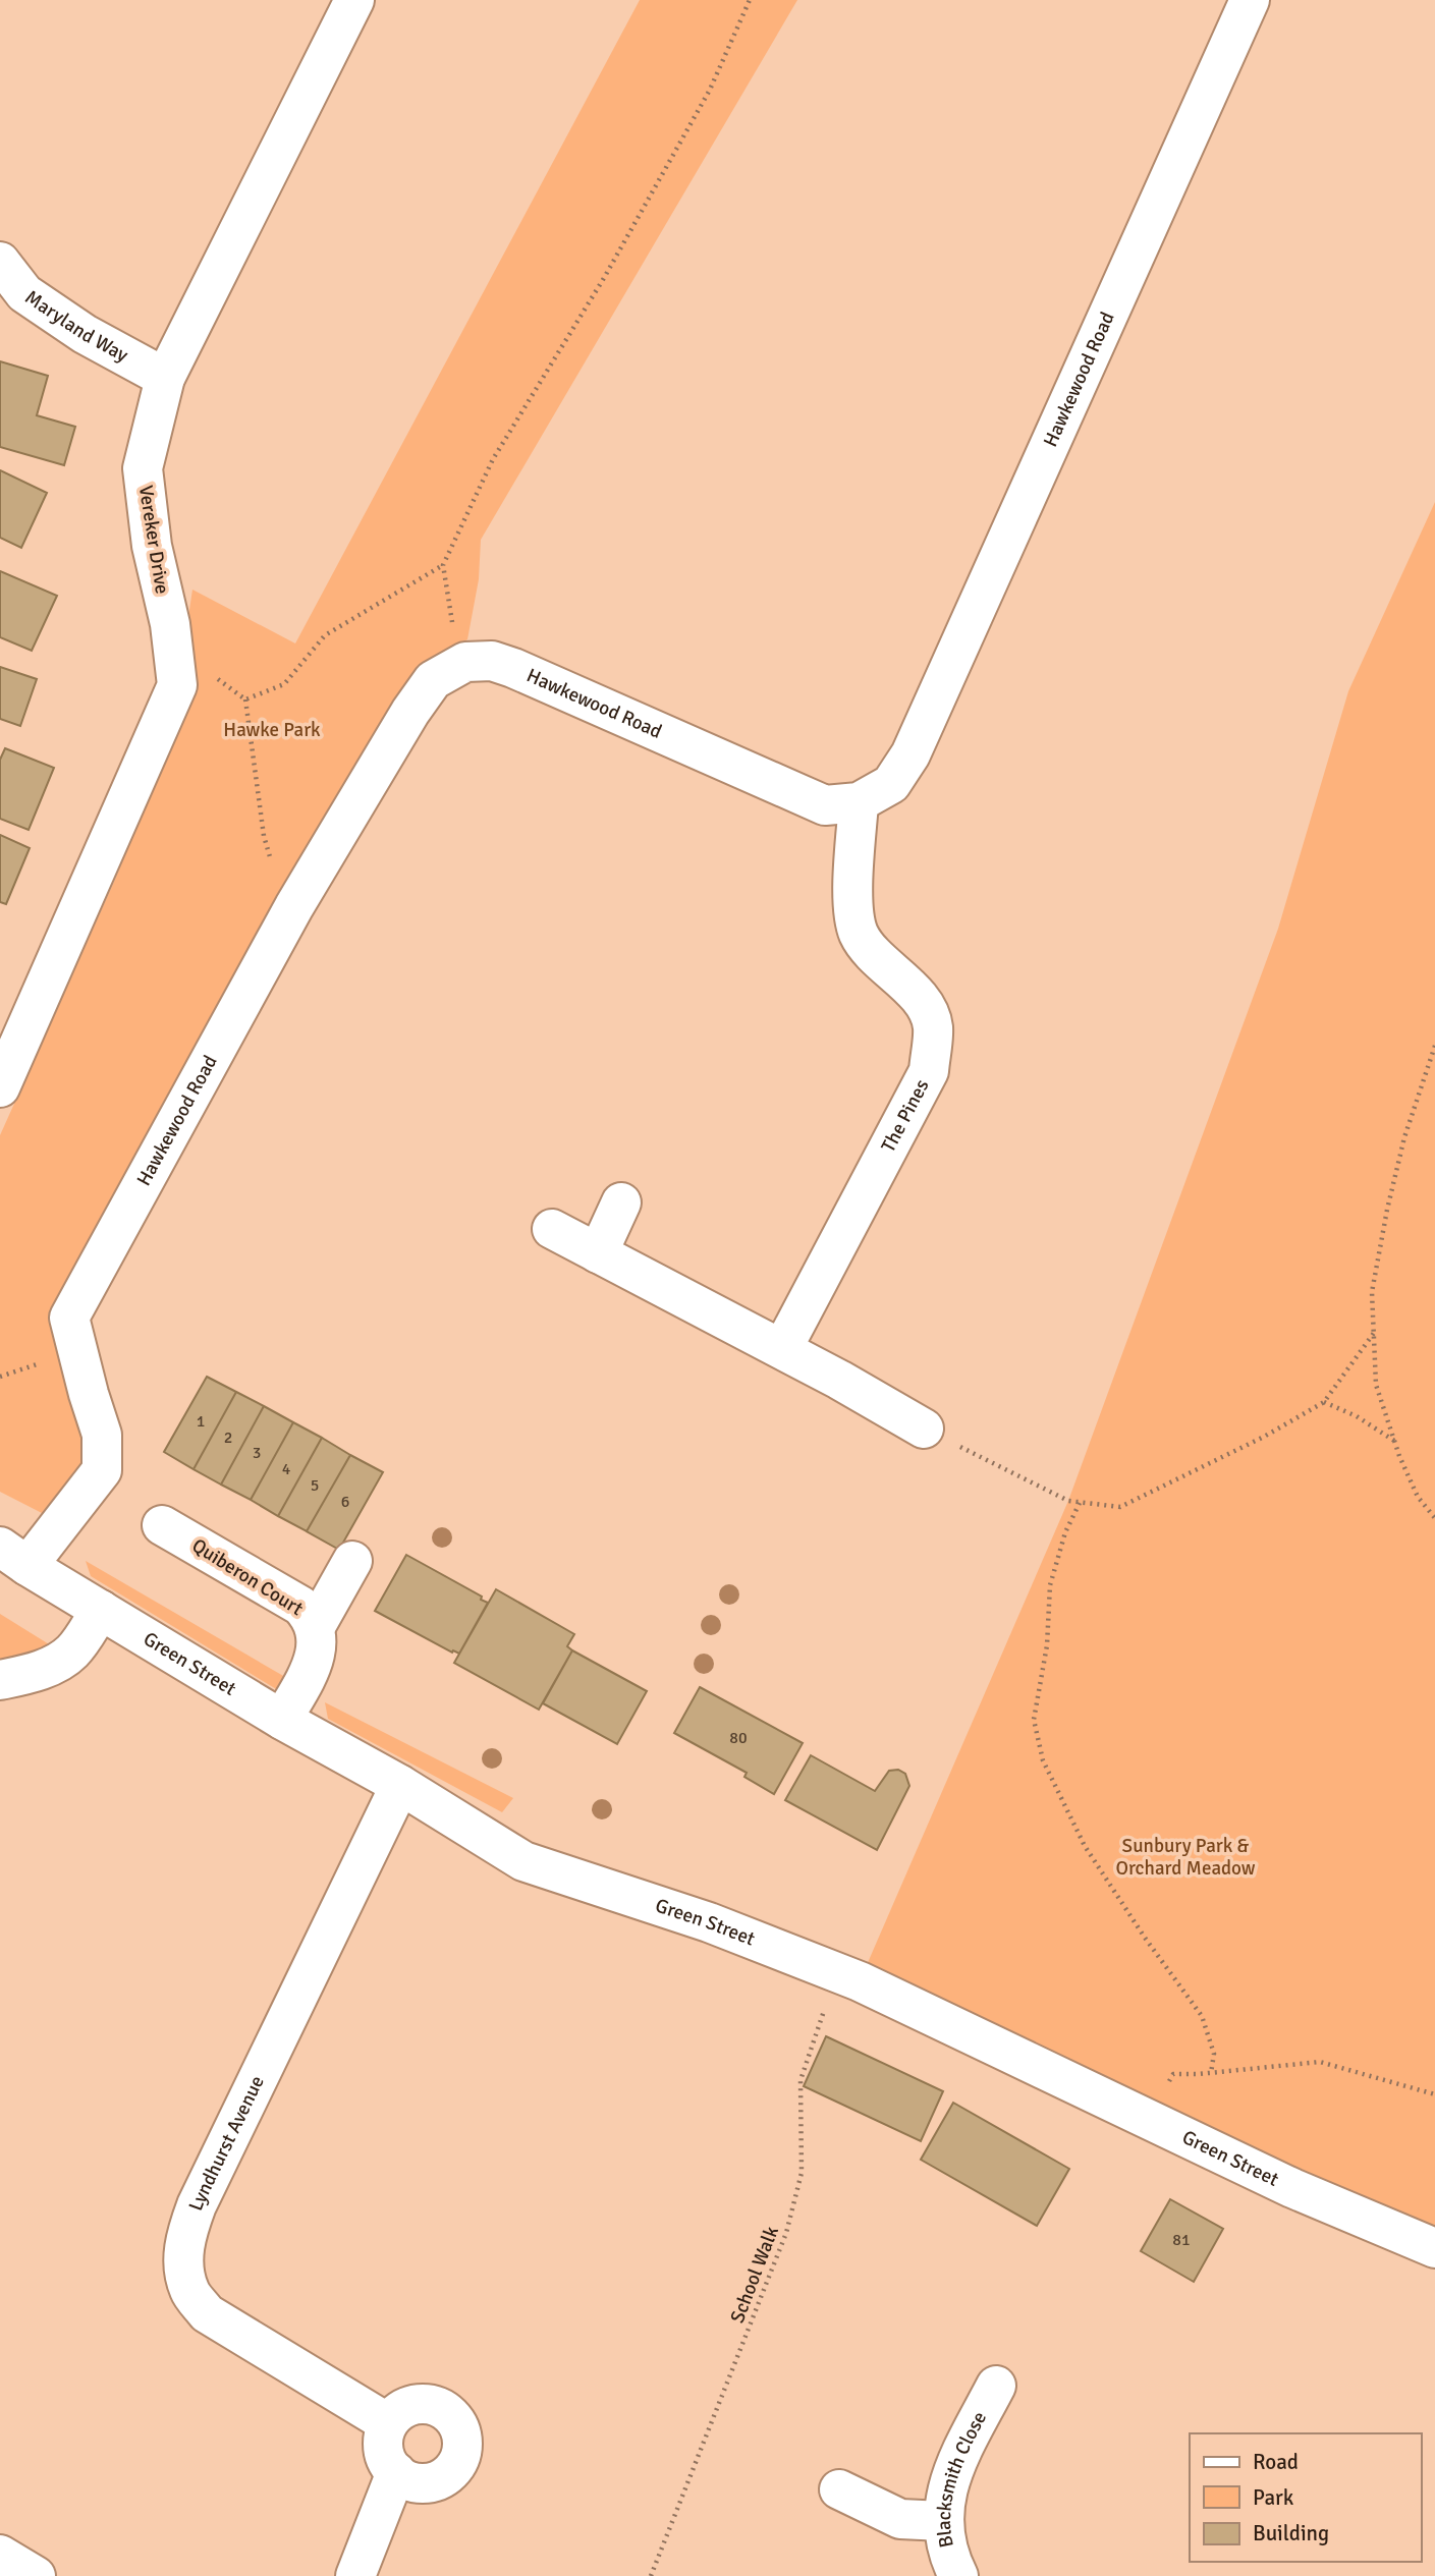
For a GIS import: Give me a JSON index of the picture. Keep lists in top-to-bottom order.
{
  "streets": {
    "street": [
      "Maryland Way",
      "Hawkewood Road",
      "Vereker Drive",
      "The Pines",
      "Quiberon Court",
      "Green Street",
      "Lyndhurst Avenue",
      "Blacksmith Close"
    ],
    "path": ["School Walk"]
  },
  "crossings": [
    ["Maryland Way", "Vereker Drive"],
    ["Hawkewood Road", "The Pines"],
    ["Hawkewood Road", "Green Street"],
    ["Quiberon Court", "Green Street"],
    ["Green Street", "Lyndhurst Avenue"],
    ["Green Street", "School Walk"]
  ],
  "parks": ["Hawke Park", "Sunbury Park & Orchard Meadow"],
  "house_numbers": [
    "1",
    "2",
    "3",
    "4",
    "5",
    "6",
    "80",
    "81"
  ],
  "legend": ["Road", "Park", "Building"]
}
